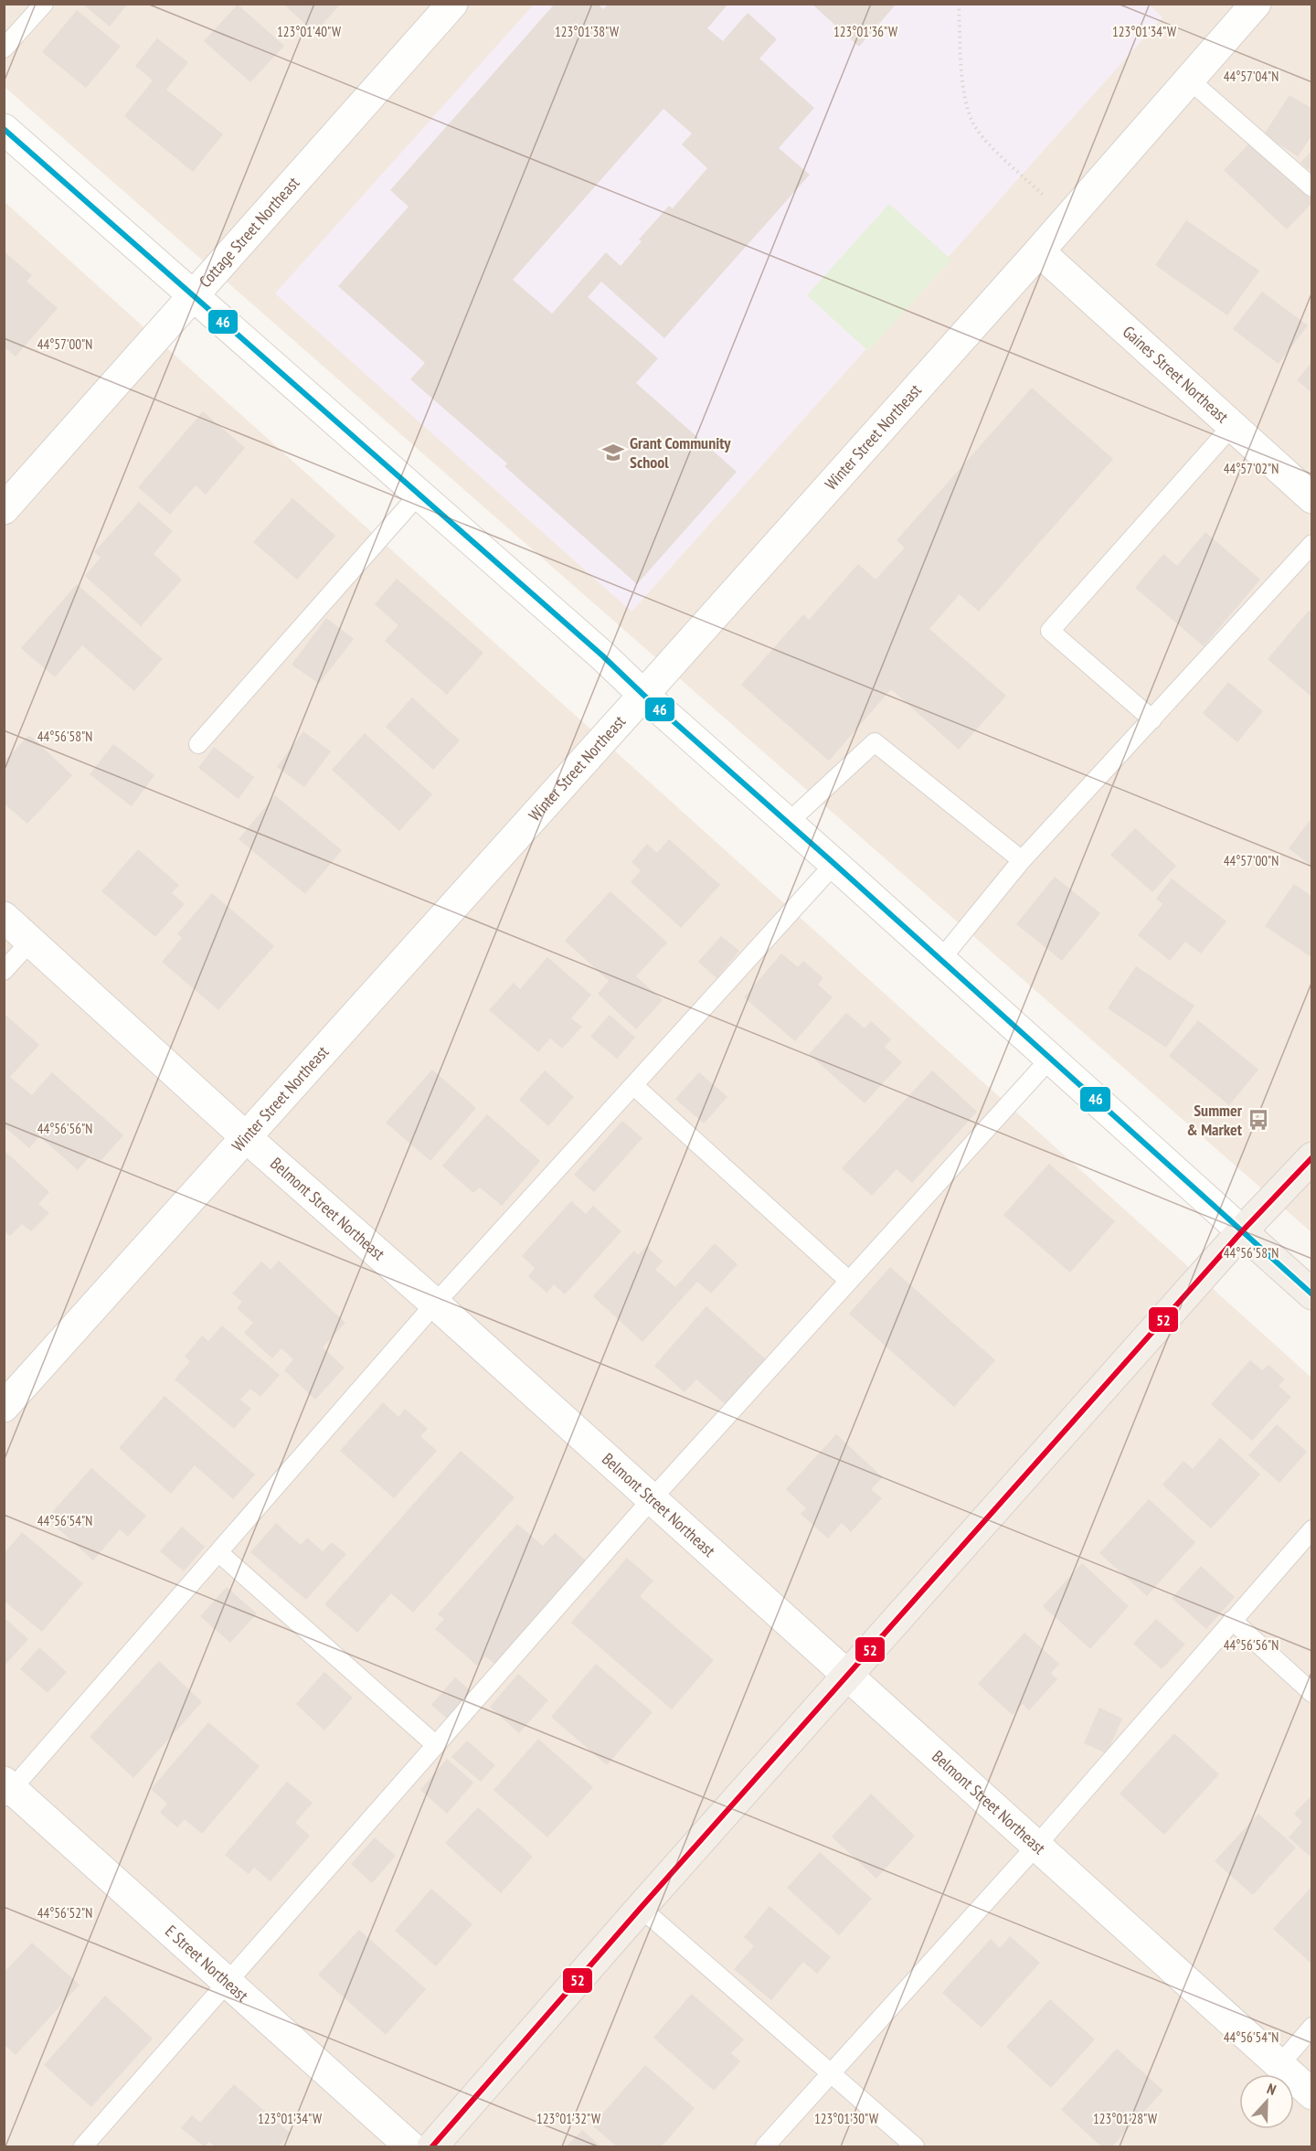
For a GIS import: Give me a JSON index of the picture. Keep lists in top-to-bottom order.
{
  "streets": {
    "street": [
      "Cottage Street Northeast",
      "Gaines Street Northeast",
      "Winter Street Northeast",
      "Belmont Street Northeast",
      "E Street Northeast"
    ]
  },
  "crossings": [
    ["Gaines Street Northeast", "Winter Street Northeast"],
    ["Winter Street Northeast", "Belmont Street Northeast"]
  ],
  "places": {
    "school or university": ["Grant Community School"],
    "bus stop": ["Summer & Market"]
  },
  "lines": ["transit line 46", "transit line 52"],
  "north": "top",
  "coordinates": [
    "123°01'40\"W",
    "123°01'38\"W",
    "123°01'36\"W",
    "123°01'34\"W",
    "44°57'04\"N",
    "44°57'00\"N",
    "44°57'02\"N",
    "44°56'58\"N",
    "44°56'56\"N",
    "44°56'54\"N",
    "44°56'52\"N",
    "123°01'32\"W",
    "123°01'30\"W",
    "123°01'28\"W"
  ]
}
